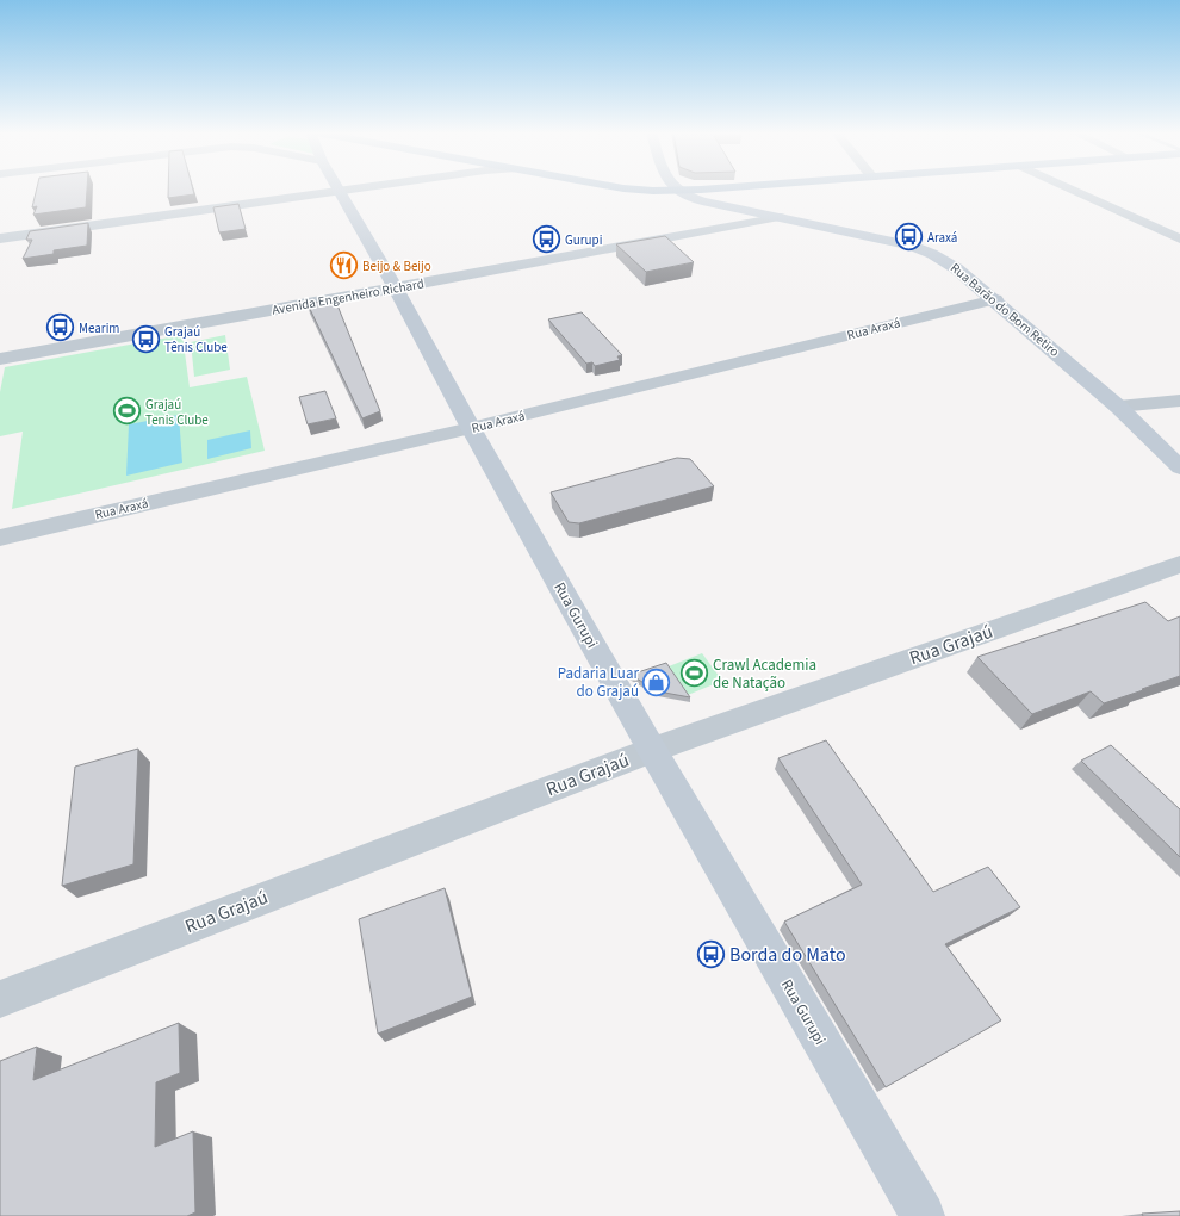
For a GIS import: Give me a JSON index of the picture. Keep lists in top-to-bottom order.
{
  "streets": {
    "main road": ["Rua Barão do Bom Retiro", "Rua Gurupi"],
    "street": ["Avenida Engenheiro Richard", "Rua Araxá", "Rua Grajaú"]
  },
  "crossings": [
    ["Avenida Engenheiro Richard", "Rua Barão do Bom Retiro"],
    ["Avenida Engenheiro Richard", "Rua Gurupi"],
    ["Rua Barão do Bom Retiro", "Rua Araxá"],
    ["Rua Araxá", "Rua Gurupi"],
    ["Rua Gurupi", "Rua Grajaú"]
  ],
  "places": {
    "bus stop": [
      "Araxá",
      "Gurupi",
      "Mearim",
      "Grajaú Tênis Clube",
      "Borda do Mato"
    ],
    "restaurant": ["Beijo & Beijo"],
    "sports": ["Grajaú Tenis Clube", "Crawl Academia de Natação"],
    "shop": ["Padaria Luar do Grajaú"]
  }
}
